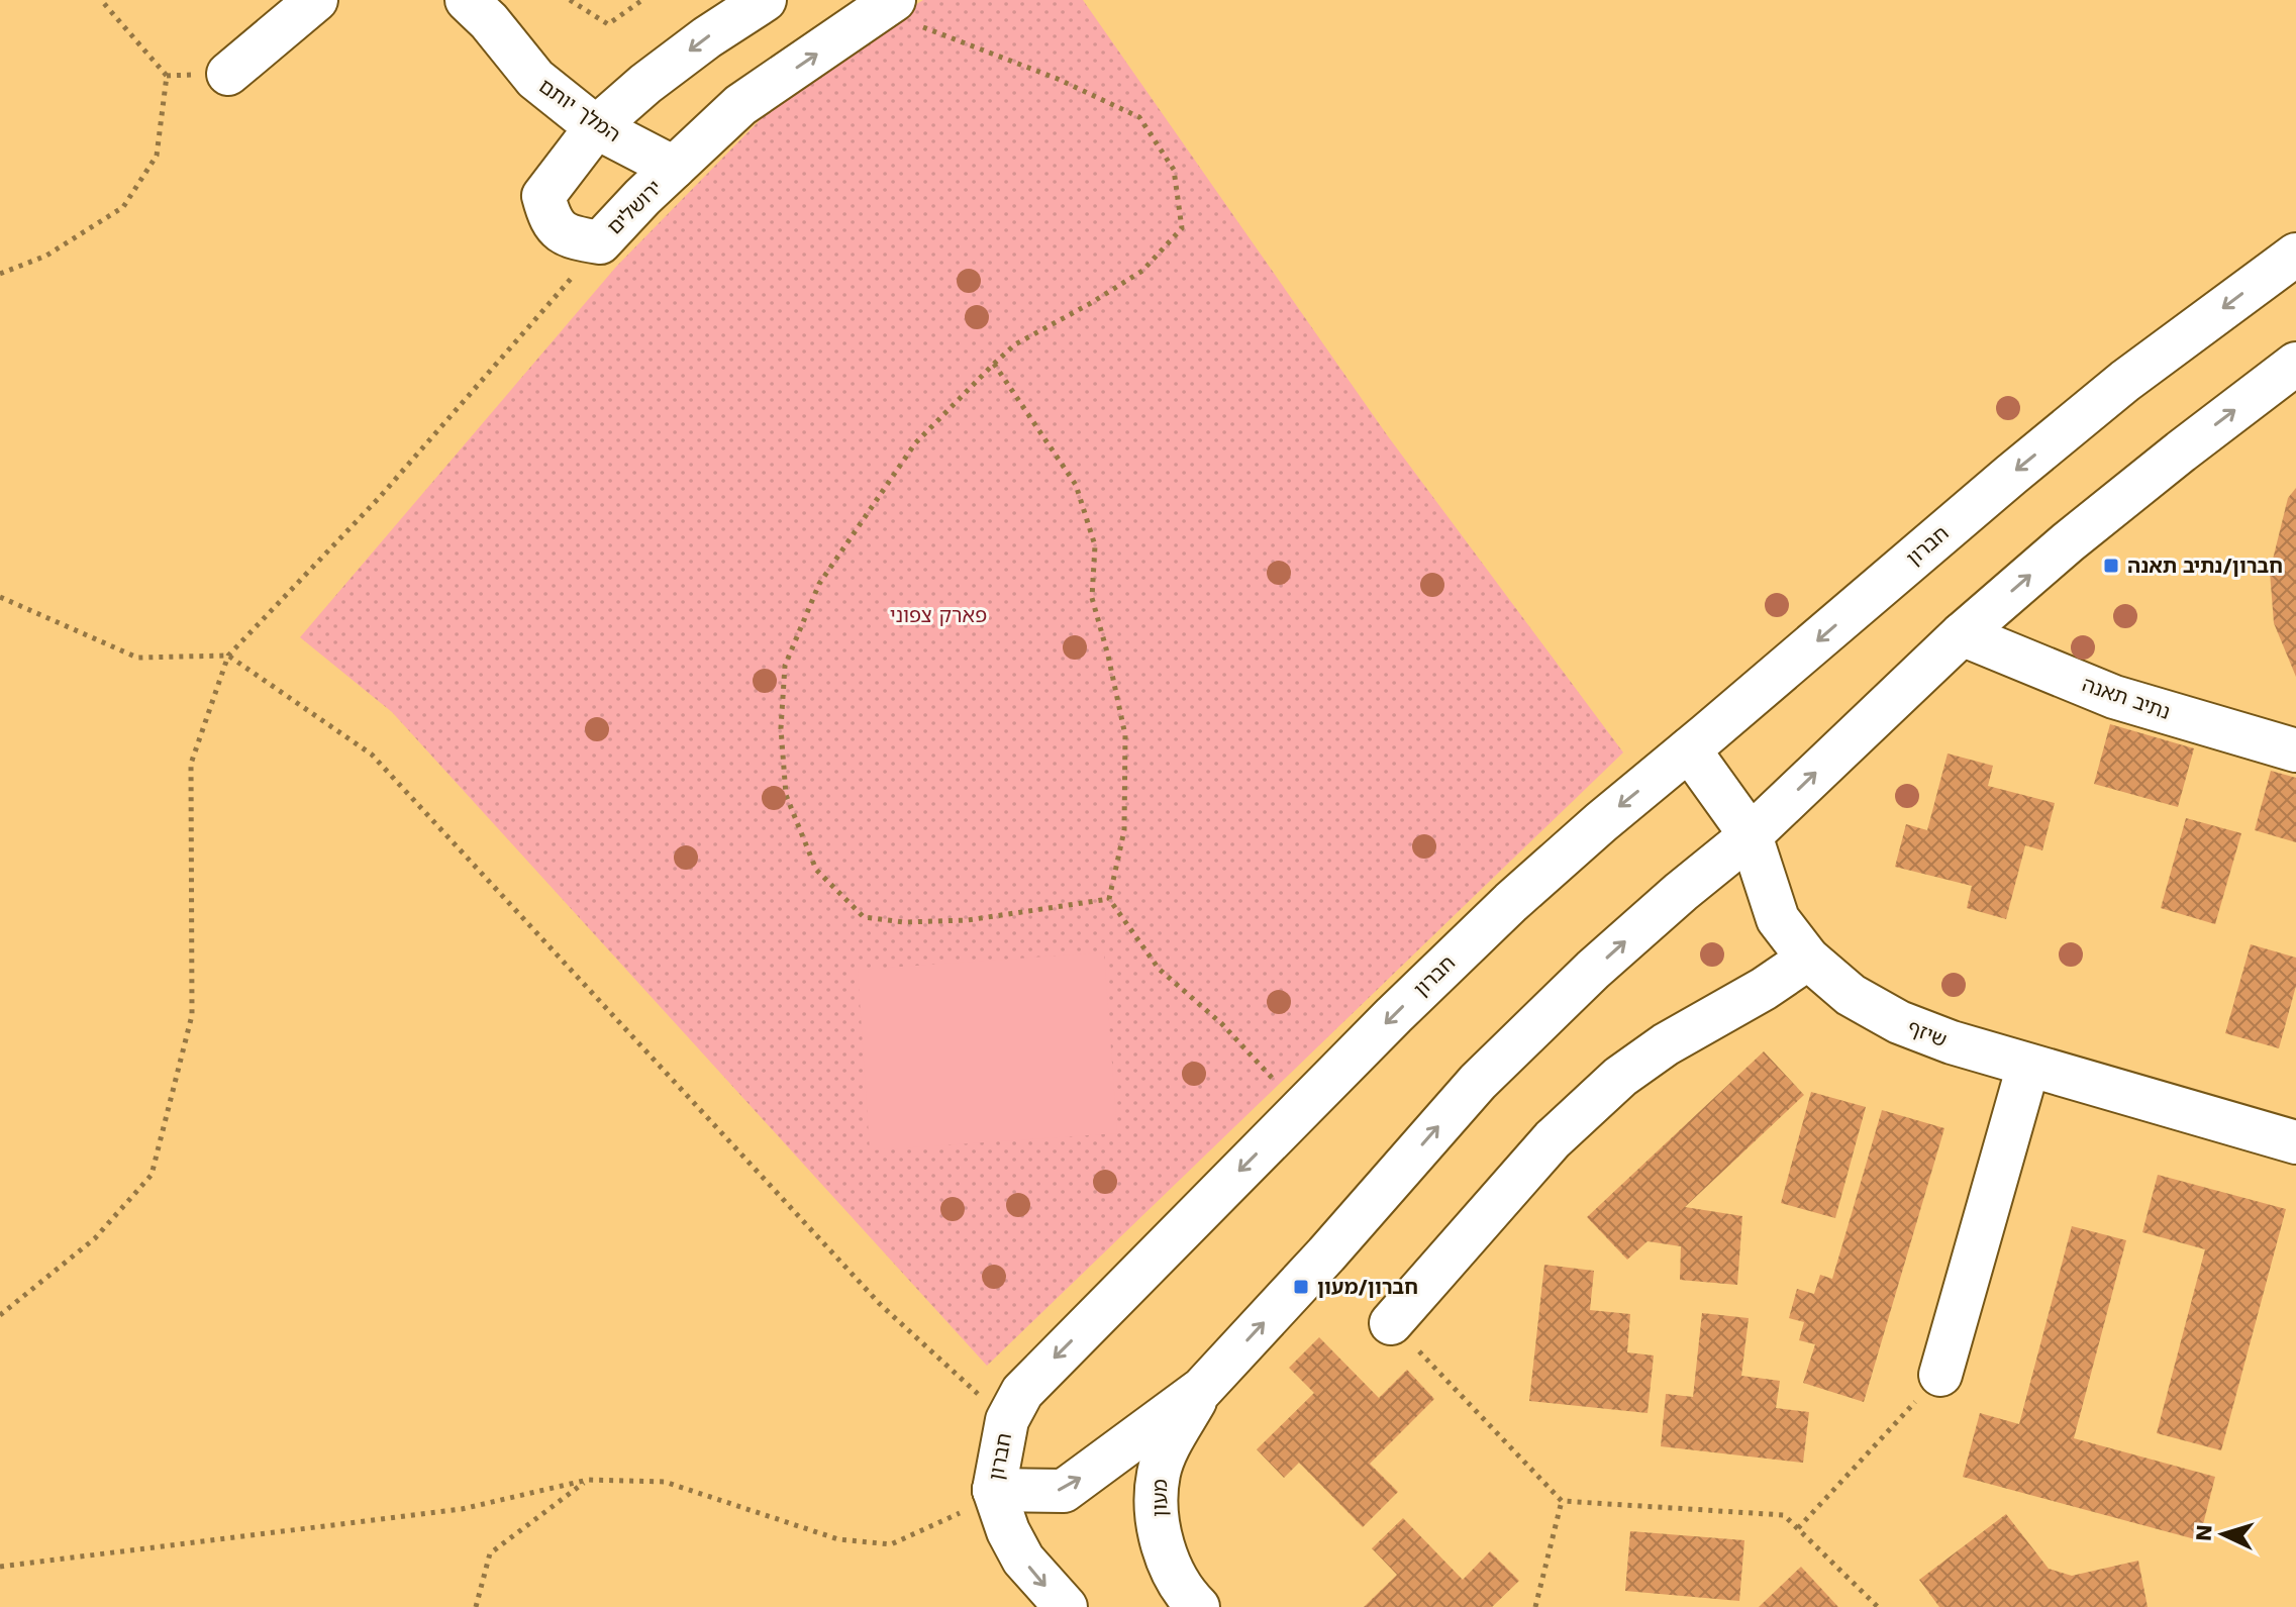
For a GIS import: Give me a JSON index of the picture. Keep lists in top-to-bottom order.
{
  "streets": {
    "street": [
      "המלך יותם",
      "ירושלים",
      "חברון",
      "נתיב תאנה",
      "שיזף",
      "מעון"
    ]
  },
  "crossings": [
    ["המלך יותם", "ירושלים"],
    ["חברון", "נתיב תאנה"],
    ["חברון", "שיזף"],
    ["חברון", "מעון"]
  ],
  "parks": ["פארק צפוני"],
  "places": {
    "transit": ["חברון/נתיב תאנה", "חברון/מעון"]
  },
  "north": "left"
}
